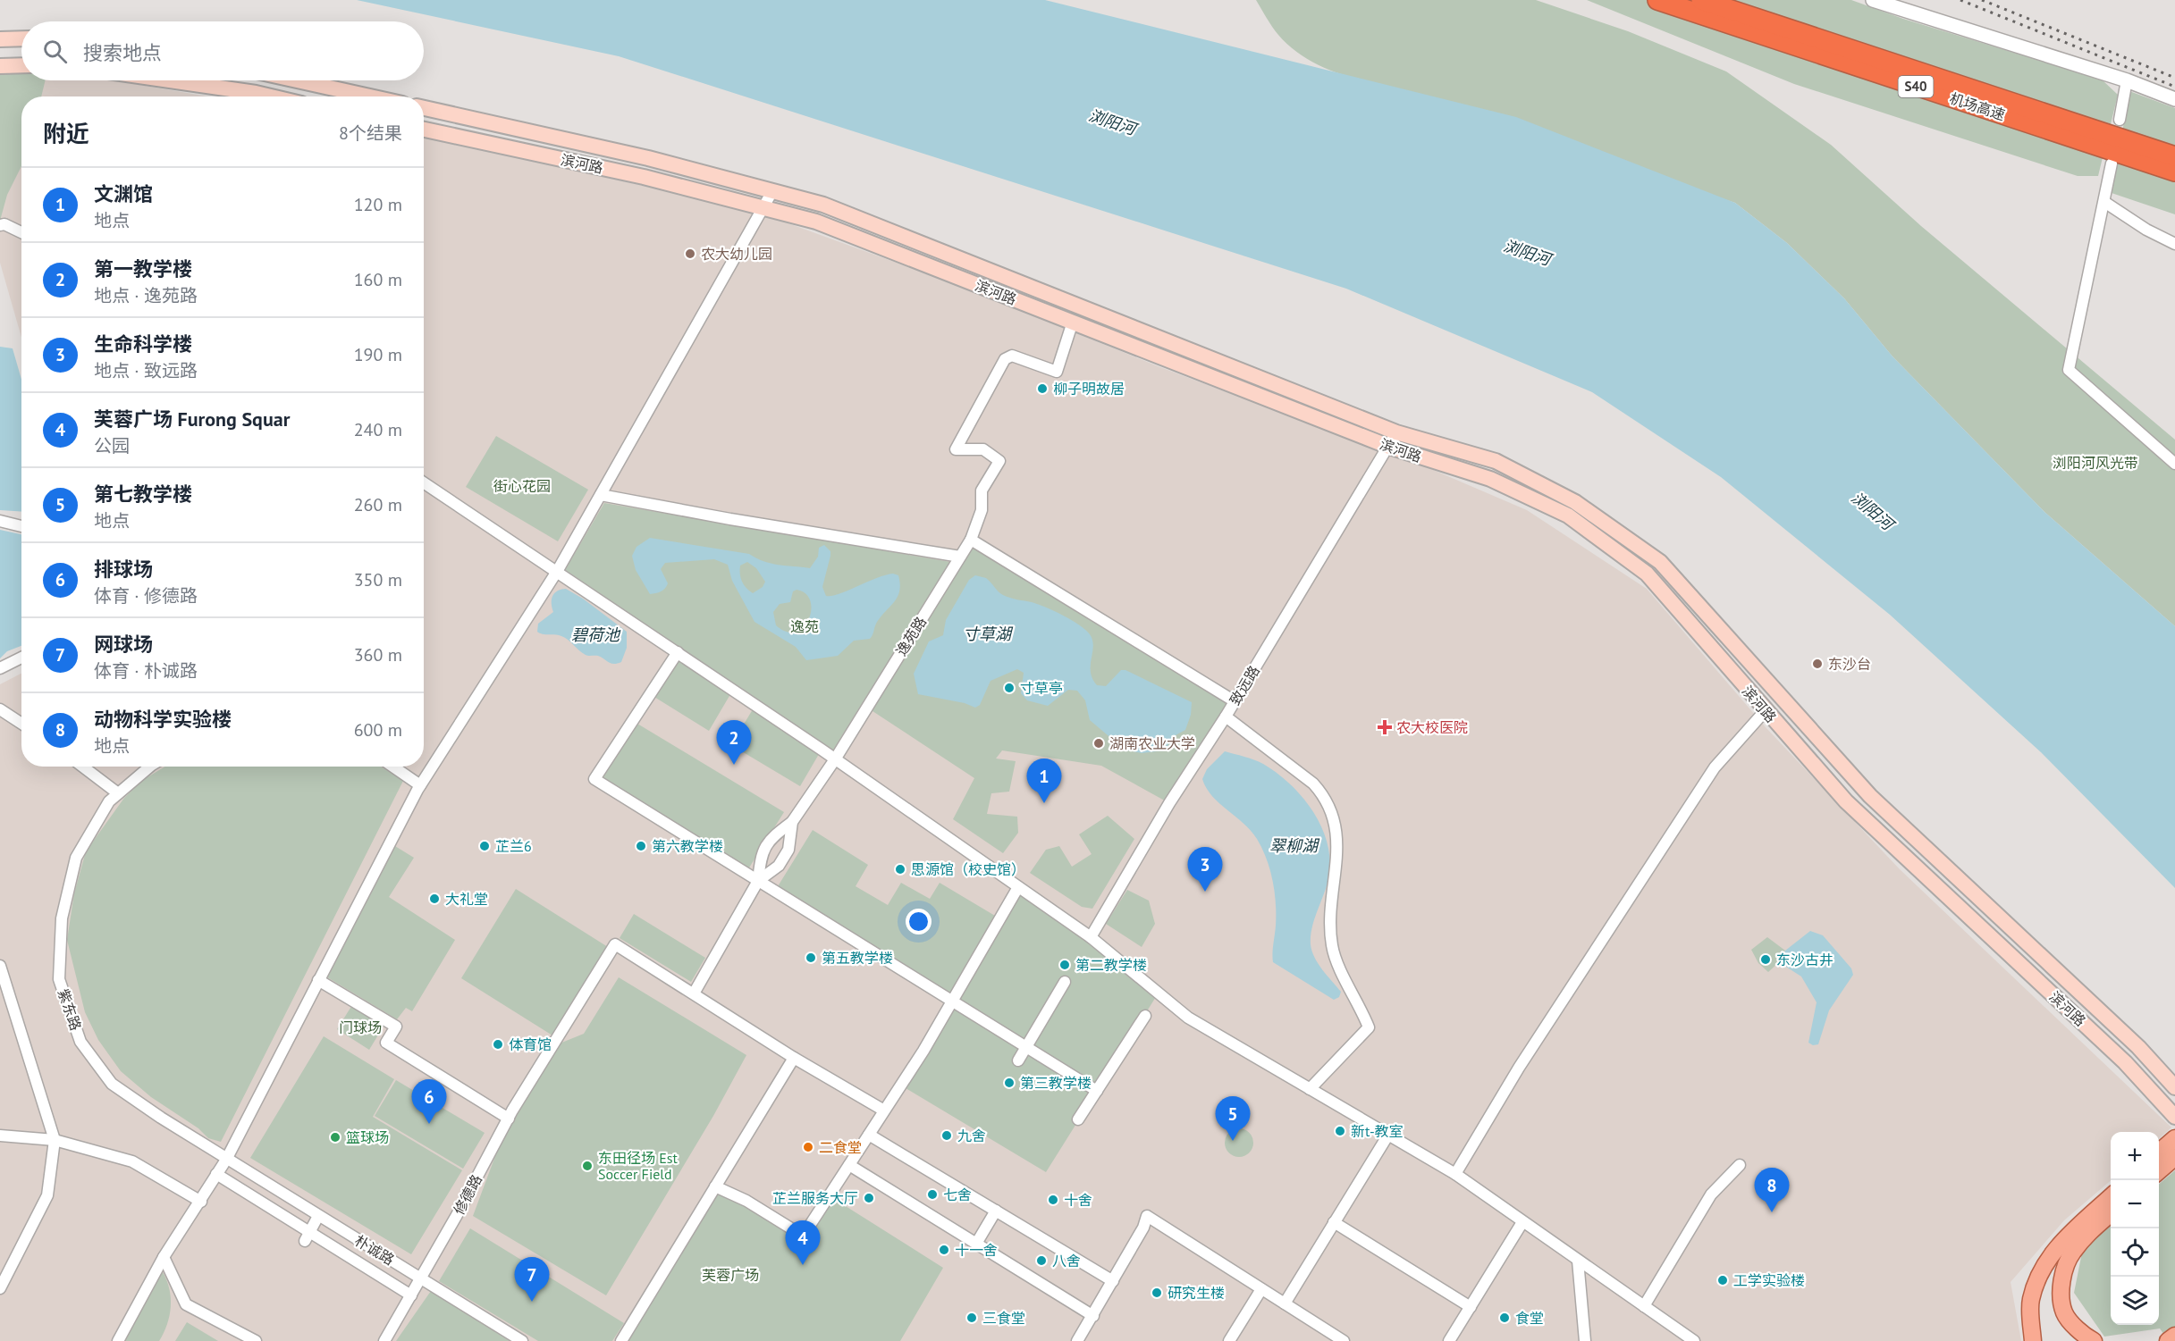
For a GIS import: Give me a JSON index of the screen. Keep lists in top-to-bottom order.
{
  "streets": {
    "highway": ["S40", "机场高速"],
    "main road": ["滨河路"],
    "street": [
      "逸苑路",
      "致远路",
      "紫东路",
      "修德路",
      "朴诚路"
    ]
  },
  "crossings": [
    ["滨河路", "逸苑路"],
    ["滨河路", "致远路"],
    ["逸苑路", "修德路"],
    ["紫东路", "朴诚路"],
    ["修德路", "朴诚路"]
  ],
  "water": [
    "浏阳河",
    "寸草湖",
    "碧荷池",
    "翠柳湖"
  ],
  "parks": [
    "浏阳河风光带",
    "街心花园",
    "逸苑",
    "门球场",
    "芙蓉广场"
  ],
  "places": {
    "other": [
      "农大幼儿园",
      "柳子明故居",
      "东沙台",
      "寸草亭",
      "湖南农业大学",
      "芷兰6",
      "第六教学楼",
      "思源馆（校史馆）",
      "大礼堂",
      "第五教学楼",
      "东沙古井",
      "第二教学楼",
      "体育馆",
      "第三教学楼",
      "新t-教室",
      "九舍",
      "篮球场",
      "二食堂",
      "东田径场 Est Soccer Field",
      "七舍",
      "芷兰服务大厅",
      "十舍",
      "十一舍",
      "八舍",
      "工学实验楼",
      "研究生楼",
      "三食堂",
      "食堂"
    ],
    "health": ["农大校医院"]
  },
  "page": {
    "search": "搜索地点",
    "heading": ["附近", "8个结果"],
    "list": [
      {
        "mark": "1",
        "name": "文渊馆",
        "note": "地点",
        "value": "120 m"
      },
      {
        "mark": "2",
        "name": "第一教学楼",
        "note": "地点 · 逸苑路",
        "value": "160 m"
      },
      {
        "mark": "3",
        "name": "生命科学楼",
        "note": "地点 · 致远路",
        "value": "190 m"
      },
      {
        "mark": "4",
        "name": "芙蓉广场 Furong Squar",
        "note": "公园",
        "value": "240 m"
      },
      {
        "mark": "5",
        "name": "第七教学楼",
        "note": "地点",
        "value": "260 m"
      },
      {
        "mark": "6",
        "name": "排球场",
        "note": "体育 · 修德路",
        "value": "350 m"
      },
      {
        "mark": "7",
        "name": "网球场",
        "note": "体育 · 朴诚路",
        "value": "360 m"
      },
      {
        "mark": "8",
        "name": "动物科学实验楼",
        "note": "地点",
        "value": "600 m"
      }
    ],
    "pins": [
      "2",
      "1",
      "3",
      "6",
      "5",
      "8",
      "4",
      "7"
    ],
    "map_buttons": ["+", "−"]
  }
}
